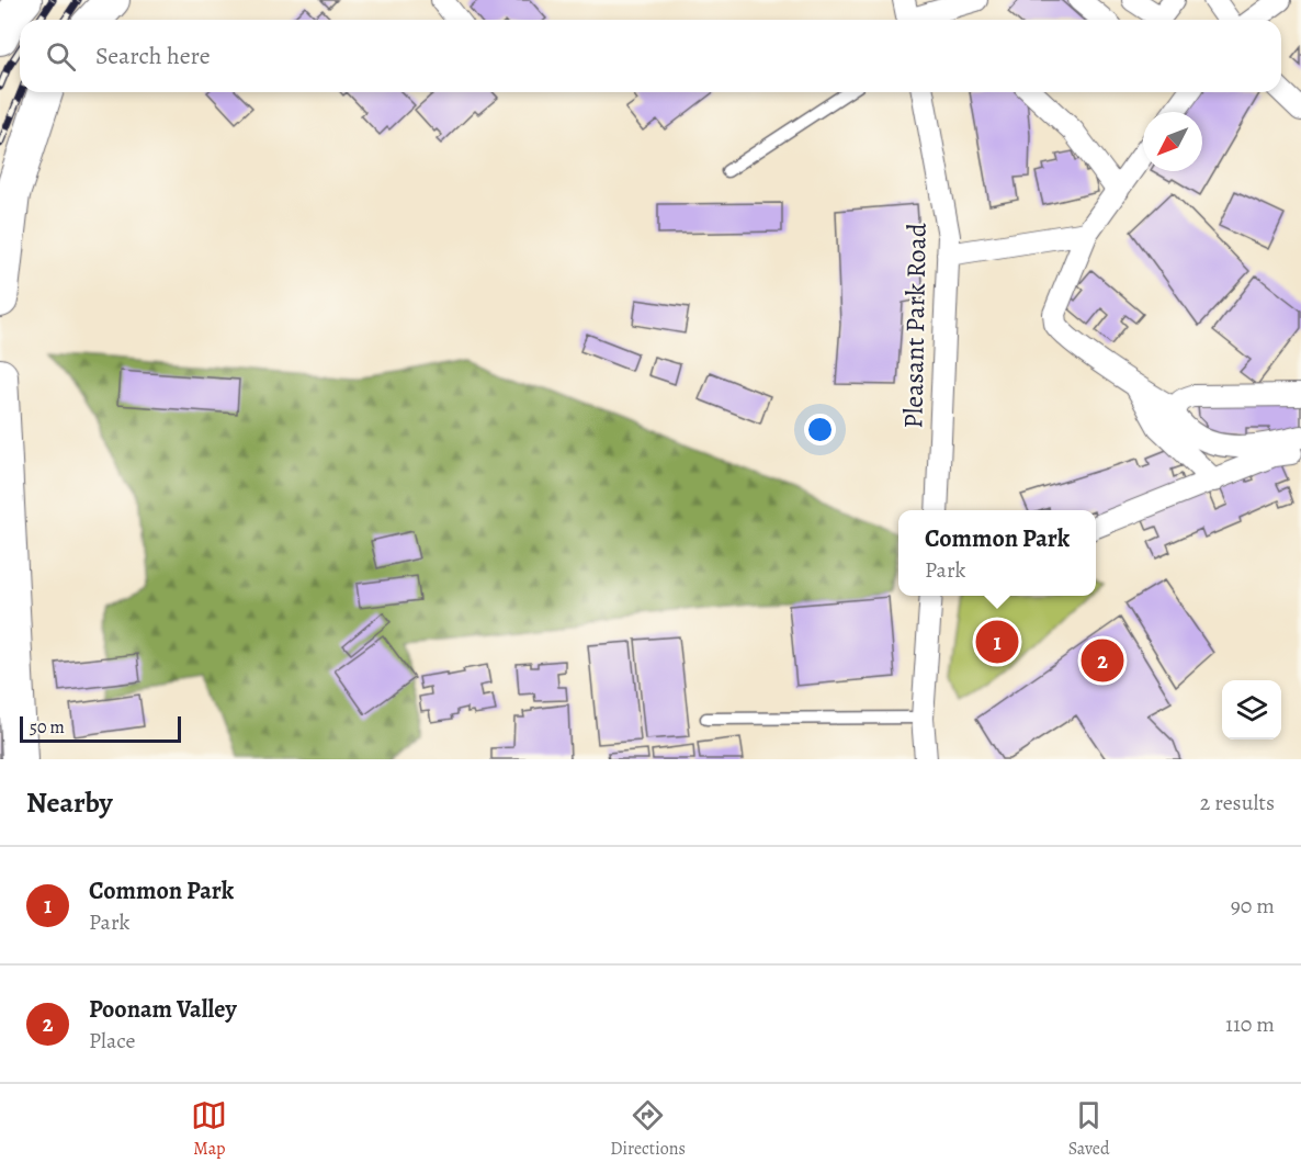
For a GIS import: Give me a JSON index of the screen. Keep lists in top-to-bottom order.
{
  "streets": {
    "street": ["Pleasant Park Road"]
  },
  "scale_bar": "50 m",
  "north": "bottom left",
  "page": {
    "search": "Search here",
    "popup": ["Common Park", "Park"],
    "pins": ["1", "2"],
    "scale": "50 m",
    "heading": ["Nearby", "2 results"],
    "list": [
      {
        "mark": "1",
        "name": "Common Park",
        "note": "Park",
        "value": "90 m"
      },
      {
        "mark": "2",
        "name": "Poonam Valley",
        "note": "Place",
        "value": "110 m"
      }
    ],
    "nav": ["Map", "Directions", "Saved"]
  }
}
